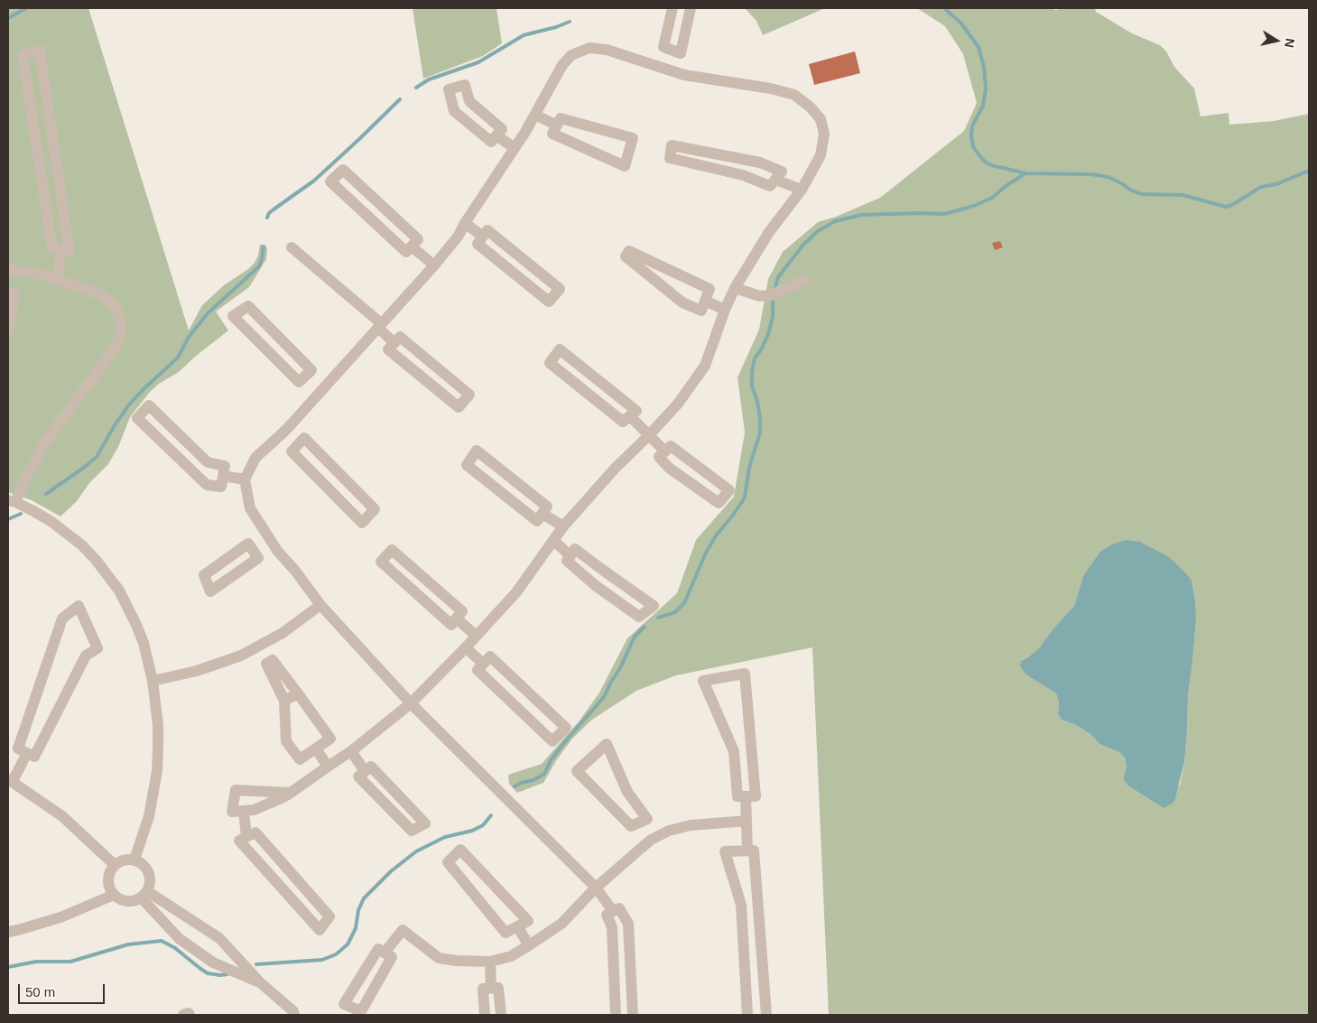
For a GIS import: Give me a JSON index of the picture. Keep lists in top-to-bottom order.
{
  "scale_bar": "50 m",
  "north": "right"
}
